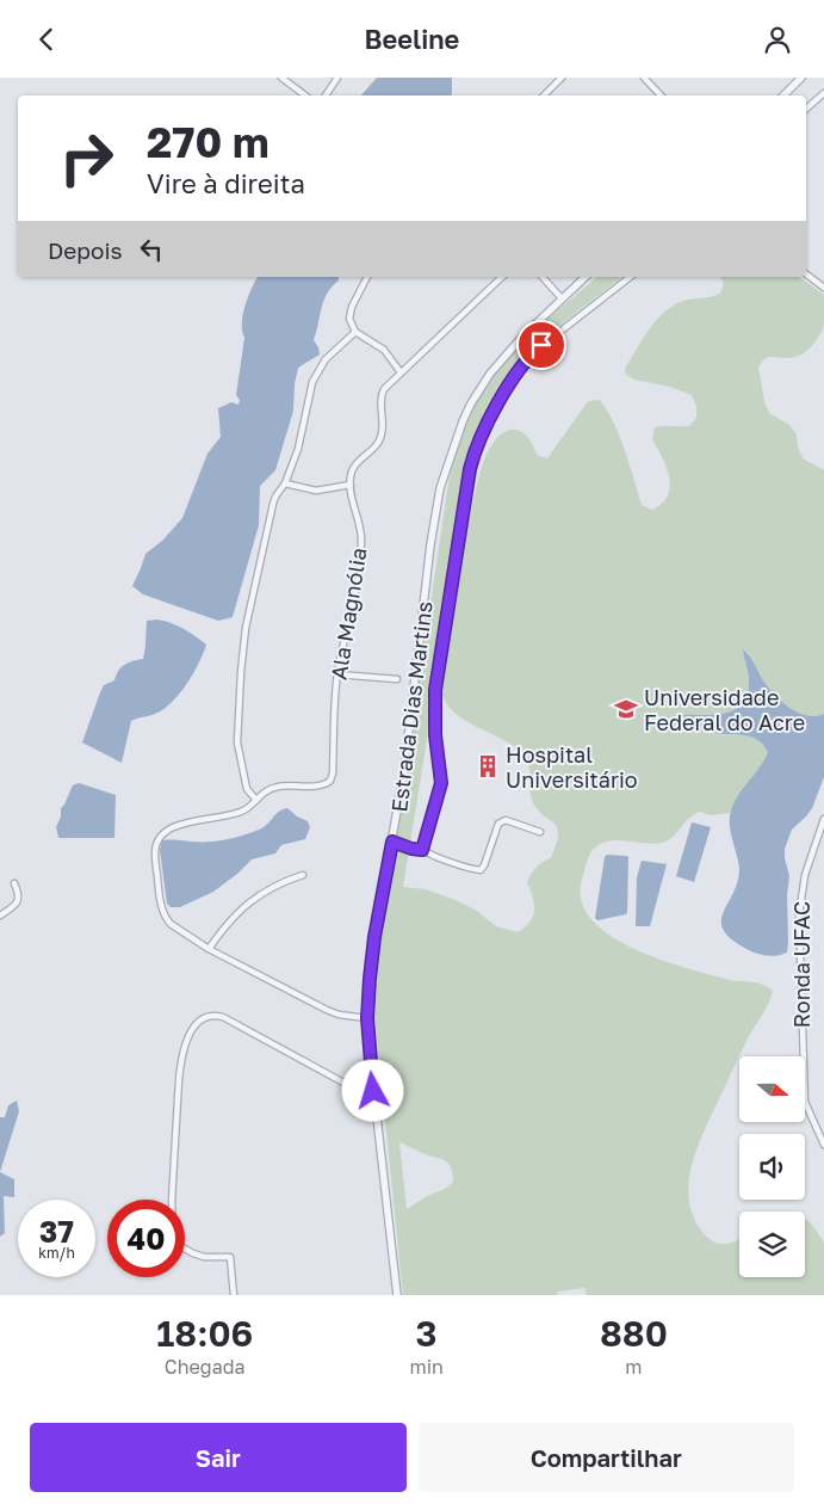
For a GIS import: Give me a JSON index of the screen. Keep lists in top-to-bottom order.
{
  "streets": {
    "street": ["Ala Magnólia", "Estrada Dias Martins", "Ronda UFAC"]
  },
  "places": {
    "school or university": ["Universidade Federal do Acre"],
    "building": ["Hospital Universitário"]
  },
  "north": "right",
  "page": {
    "header": "Beeline",
    "turn": ["270 m", "Vire à direita"],
    "then": "Depois",
    "speed": "37 km/h",
    "limit": "40",
    "eta": [
      "18:06",
      "Chegada",
      "3",
      "min",
      "880",
      "m"
    ],
    "buttons": ["Sair", "Compartilhar"]
  }
}
